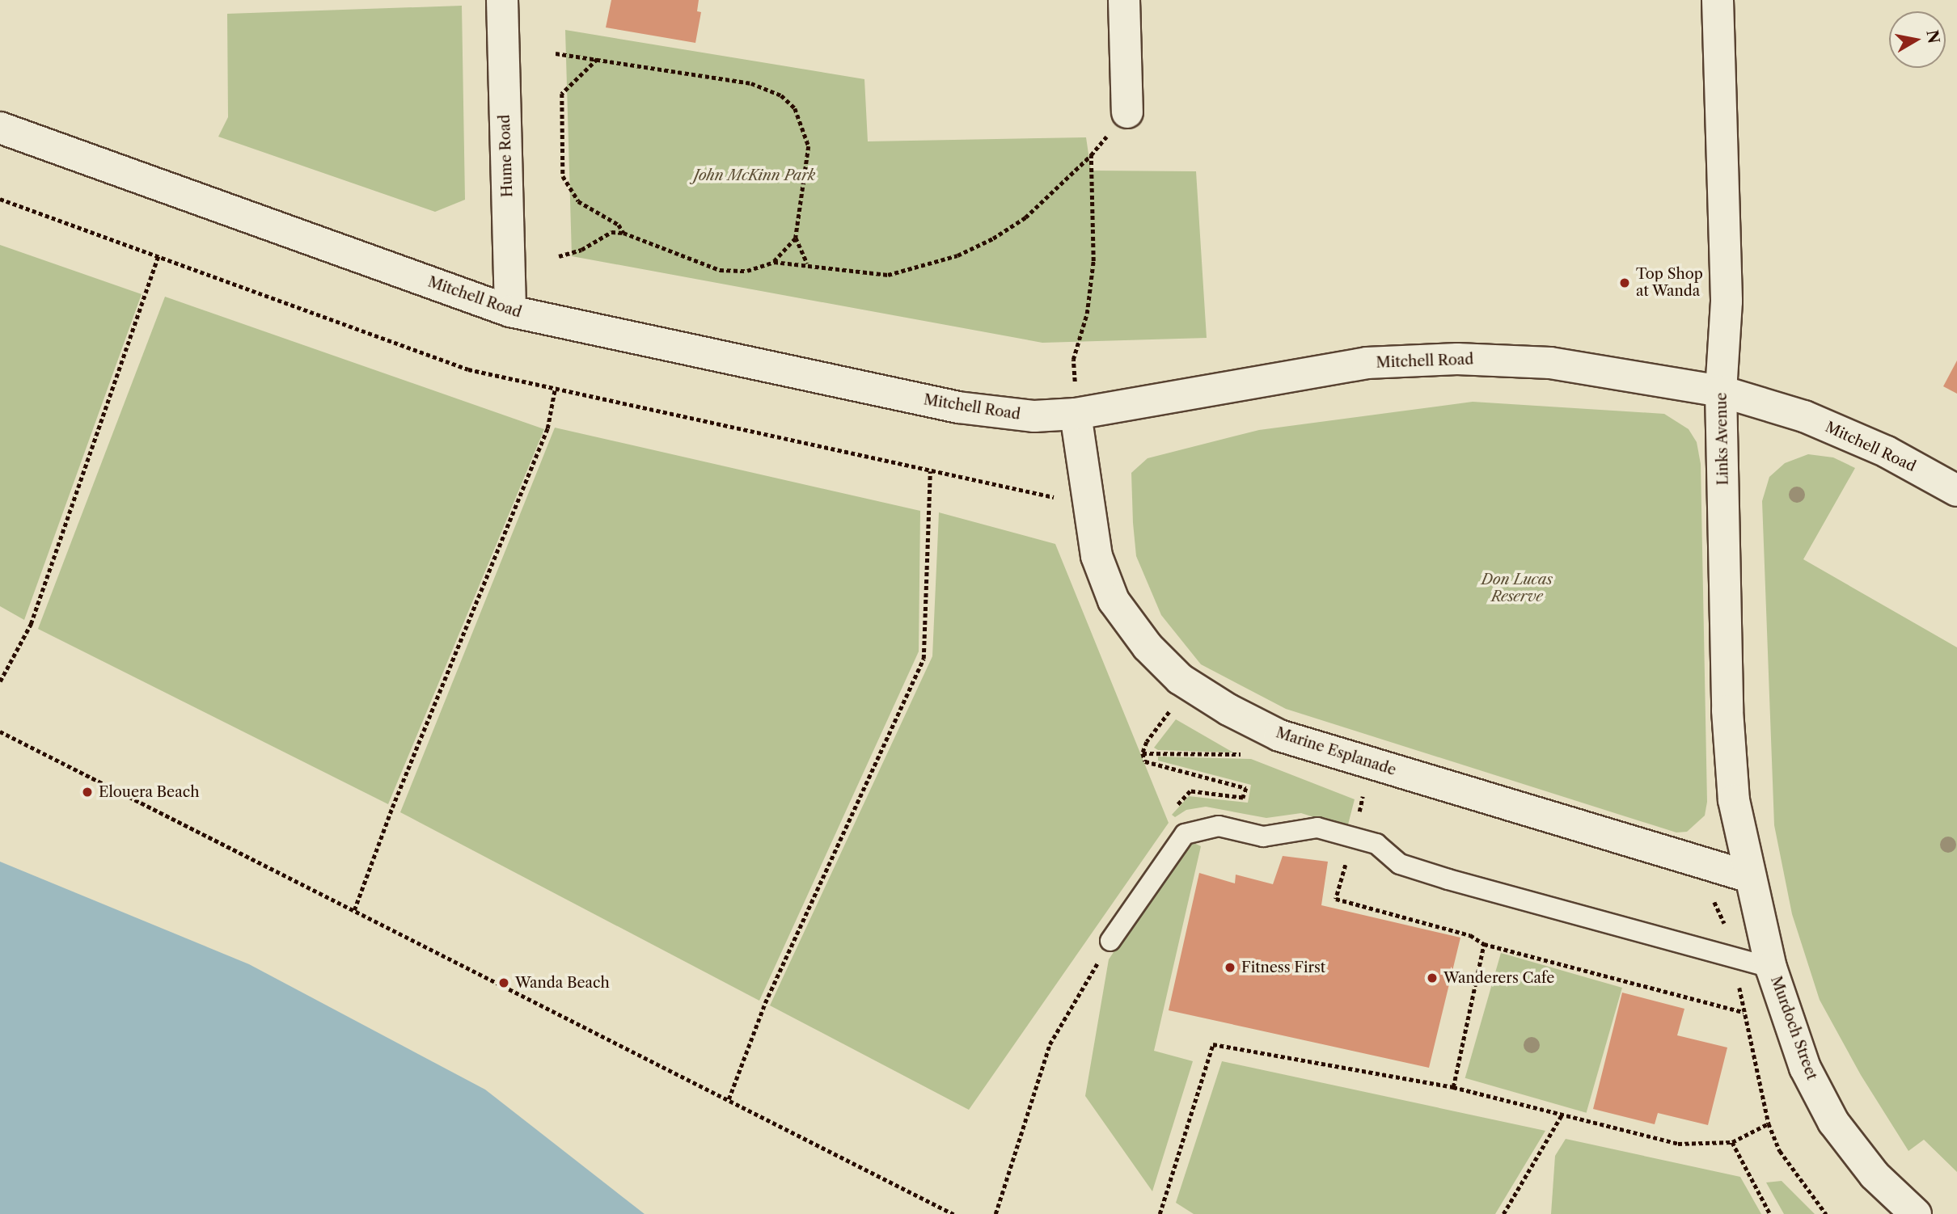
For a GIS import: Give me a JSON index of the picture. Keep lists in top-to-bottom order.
{
  "streets": {
    "street": [
      "Hume Road",
      "Mitchell Road",
      "Links Avenue",
      "Marine Esplanade",
      "Murdoch Street"
    ]
  },
  "crossings": [
    ["Hume Road", "Mitchell Road"],
    ["Mitchell Road", "Links Avenue"],
    ["Mitchell Road", "Marine Esplanade"],
    ["Links Avenue", "Marine Esplanade"],
    ["Links Avenue", "Murdoch Street"],
    ["Marine Esplanade", "Murdoch Street"]
  ],
  "parks": ["John McKinn Park", "Don Lucas Reserve"],
  "places": [
    "Top Shop at Wanda",
    "Elouera Beach",
    "Fitness First",
    "Wanderers Cafe",
    "Wanda Beach"
  ],
  "north": "right"
}
